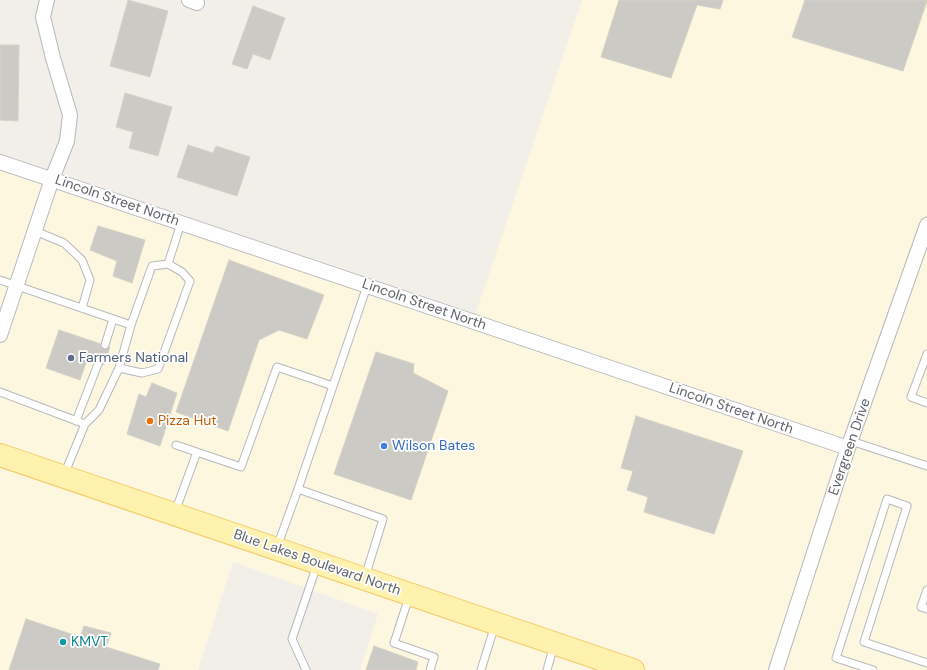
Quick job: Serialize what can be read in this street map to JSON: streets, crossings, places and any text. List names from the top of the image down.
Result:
{
  "streets": {
    "main road": ["Blue Lakes Boulevard North"],
    "street": ["Lincoln Street North", "Evergreen Drive"]
  },
  "crossings": [
    ["Lincoln Street North", "Evergreen Drive"]
  ],
  "places": [
    "Farmers National",
    "Pizza Hut",
    "Wilson Bates",
    "KMVT"
  ]
}
